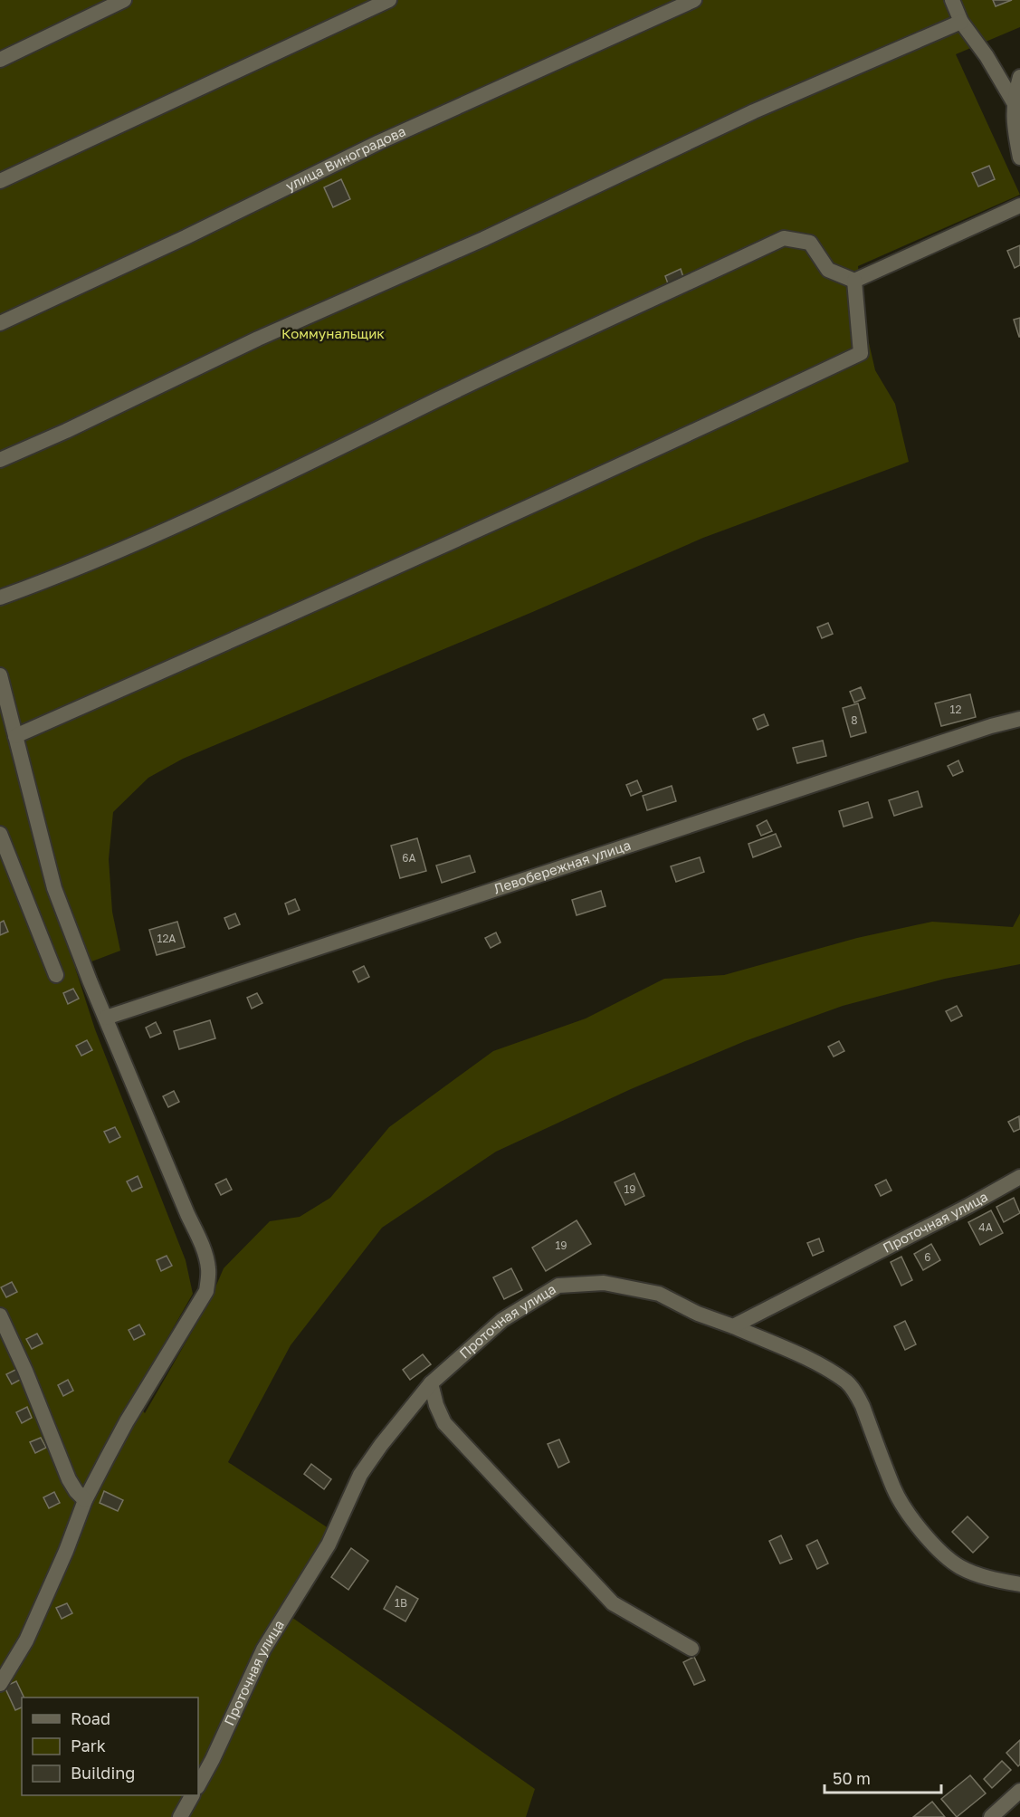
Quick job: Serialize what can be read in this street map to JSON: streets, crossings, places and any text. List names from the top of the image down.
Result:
{
  "streets": {
    "street": ["улица Виноградова", "Левобережная улица", "Проточная улица"]
  },
  "parks": ["Коммунальщик"],
  "house_numbers": [
    "12",
    "8",
    "6А",
    "12А",
    "19",
    "4А",
    "19",
    "6",
    "1В"
  ],
  "legend": ["Road", "Park", "Building"],
  "scale_bar": "50 m"
}
